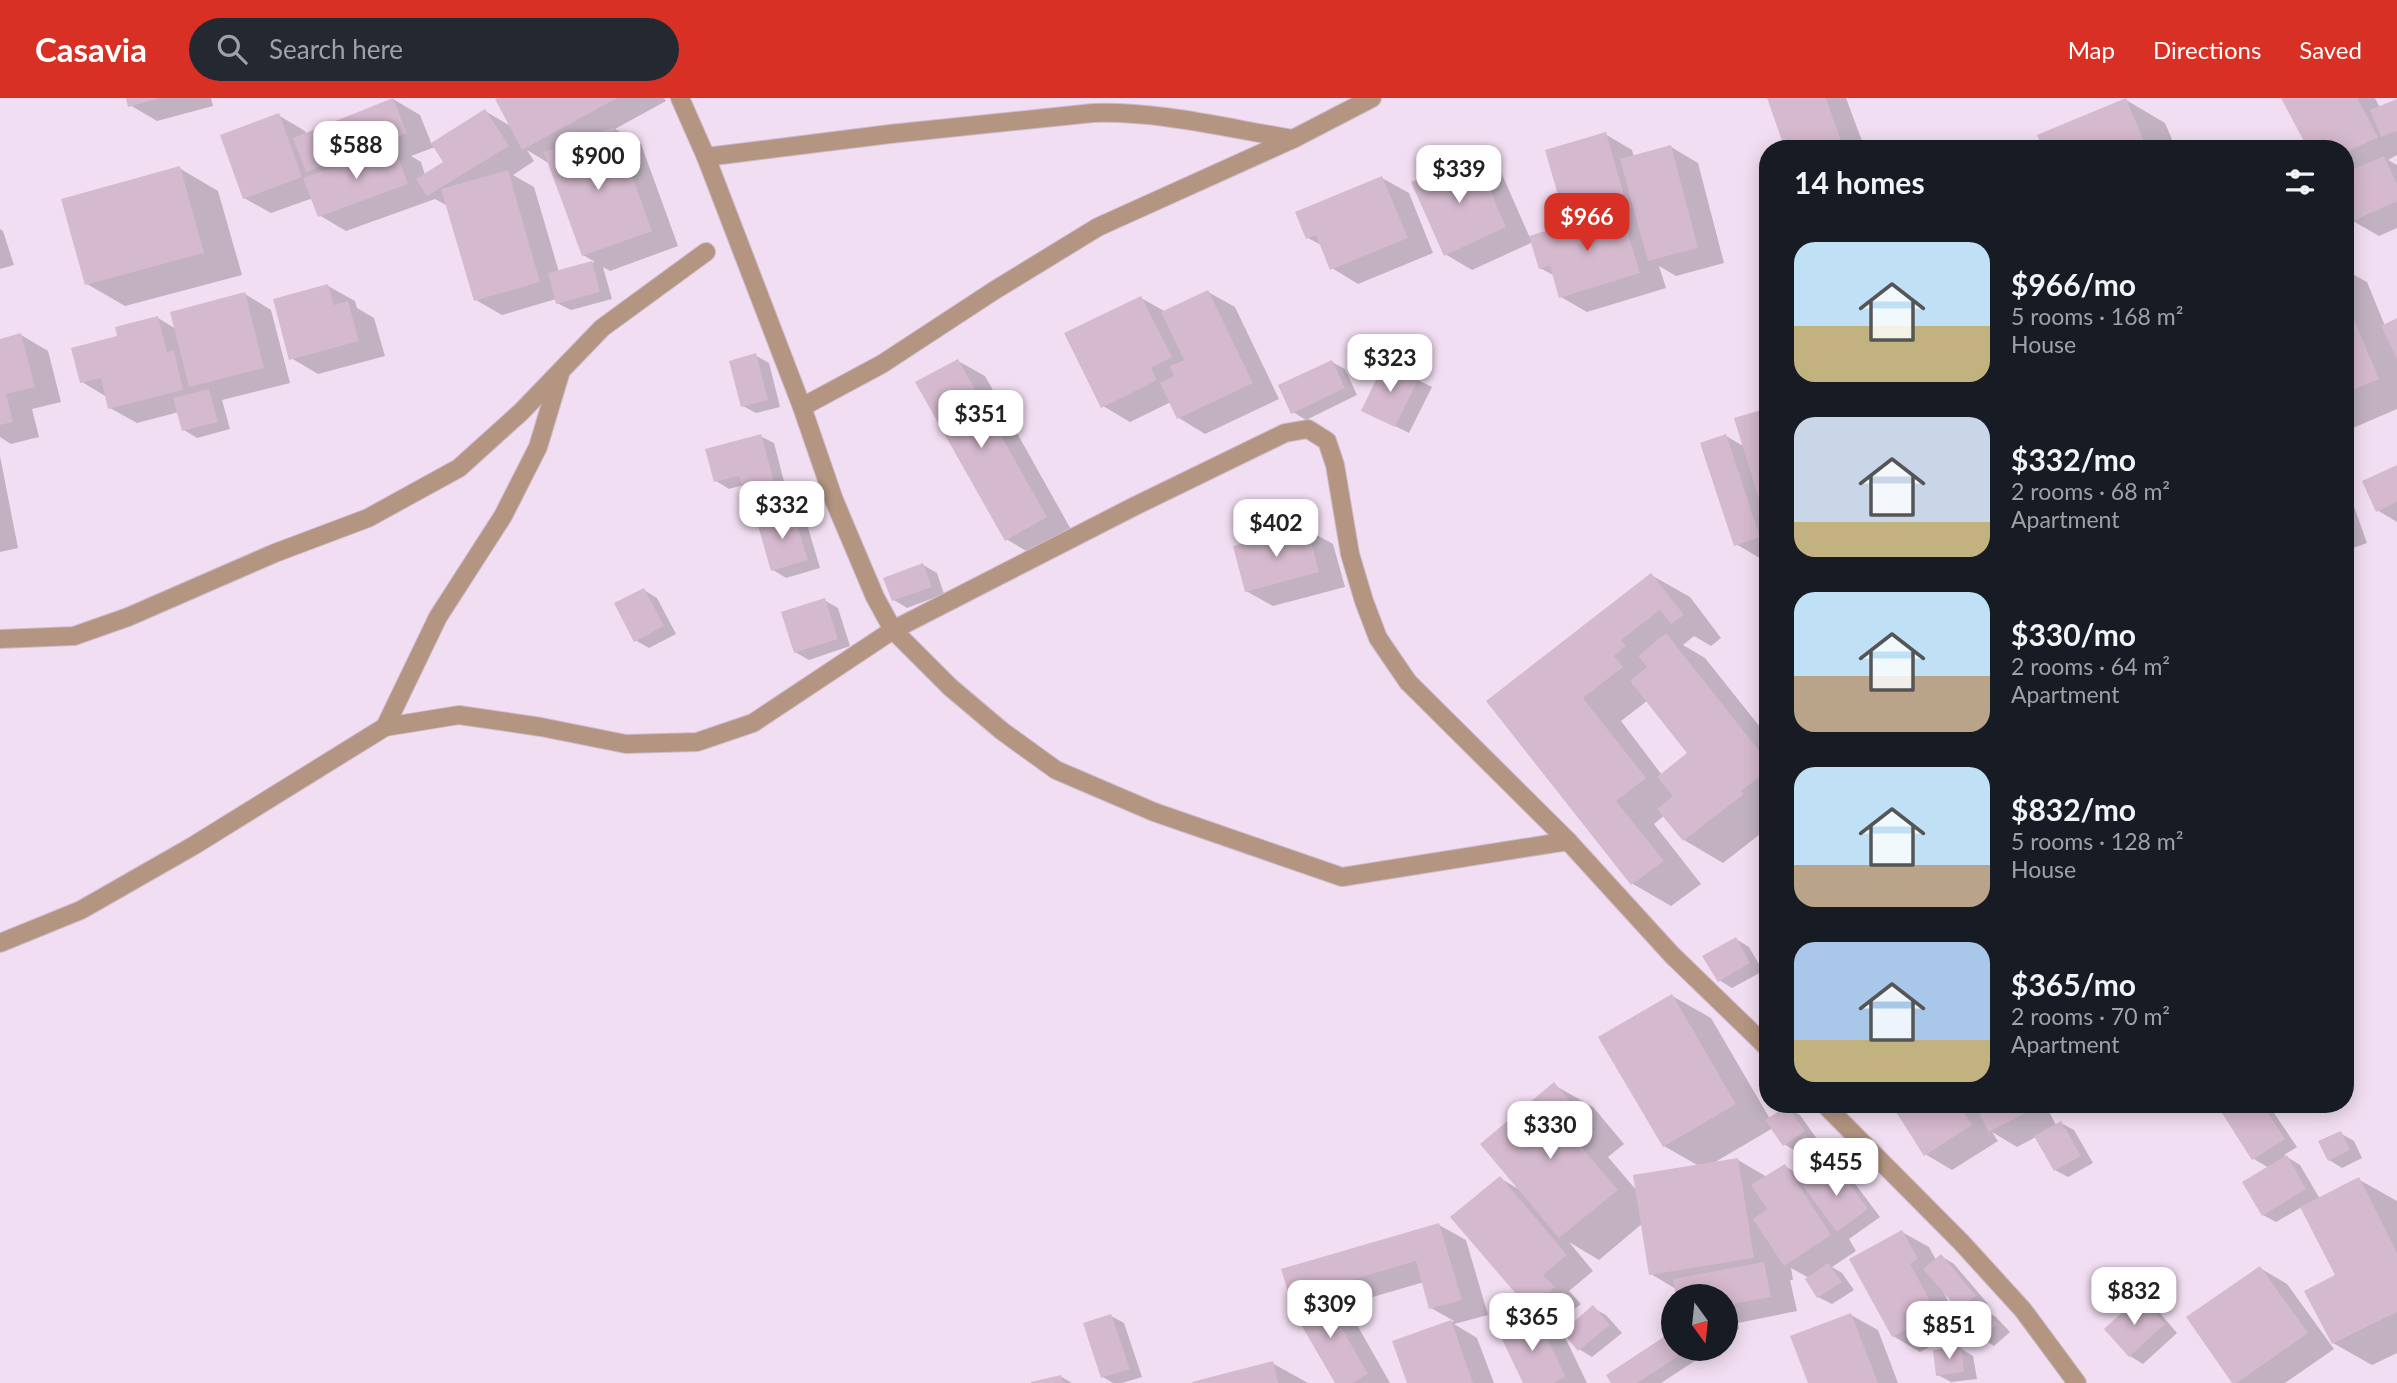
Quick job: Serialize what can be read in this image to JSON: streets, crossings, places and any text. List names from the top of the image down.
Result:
{
  "north": "bottom",
  "page": {
    "header": "Casavia",
    "search": "Search here",
    "nav": ["Map", "Directions", "Saved"],
    "price": [
      "$588",
      "$900",
      "$339",
      "$966",
      "$323",
      "$351",
      "$332",
      "$402",
      "$330",
      "$455",
      "$832",
      "$309",
      "$365",
      "$851"
    ],
    "heading": "14 homes",
    "list": [
      {
        "name": "$966/mo",
        "note": "5 rooms · 168 m² · House"
      },
      {
        "name": "$332/mo",
        "note": "2 rooms · 68 m² · Apartment"
      },
      {
        "name": "$330/mo",
        "note": "2 rooms · 64 m² · Apartment"
      },
      {
        "name": "$832/mo",
        "note": "5 rooms · 128 m² · House"
      },
      {
        "name": "$365/mo",
        "note": "2 rooms · 70 m² · Apartment"
      }
    ]
  }
}
